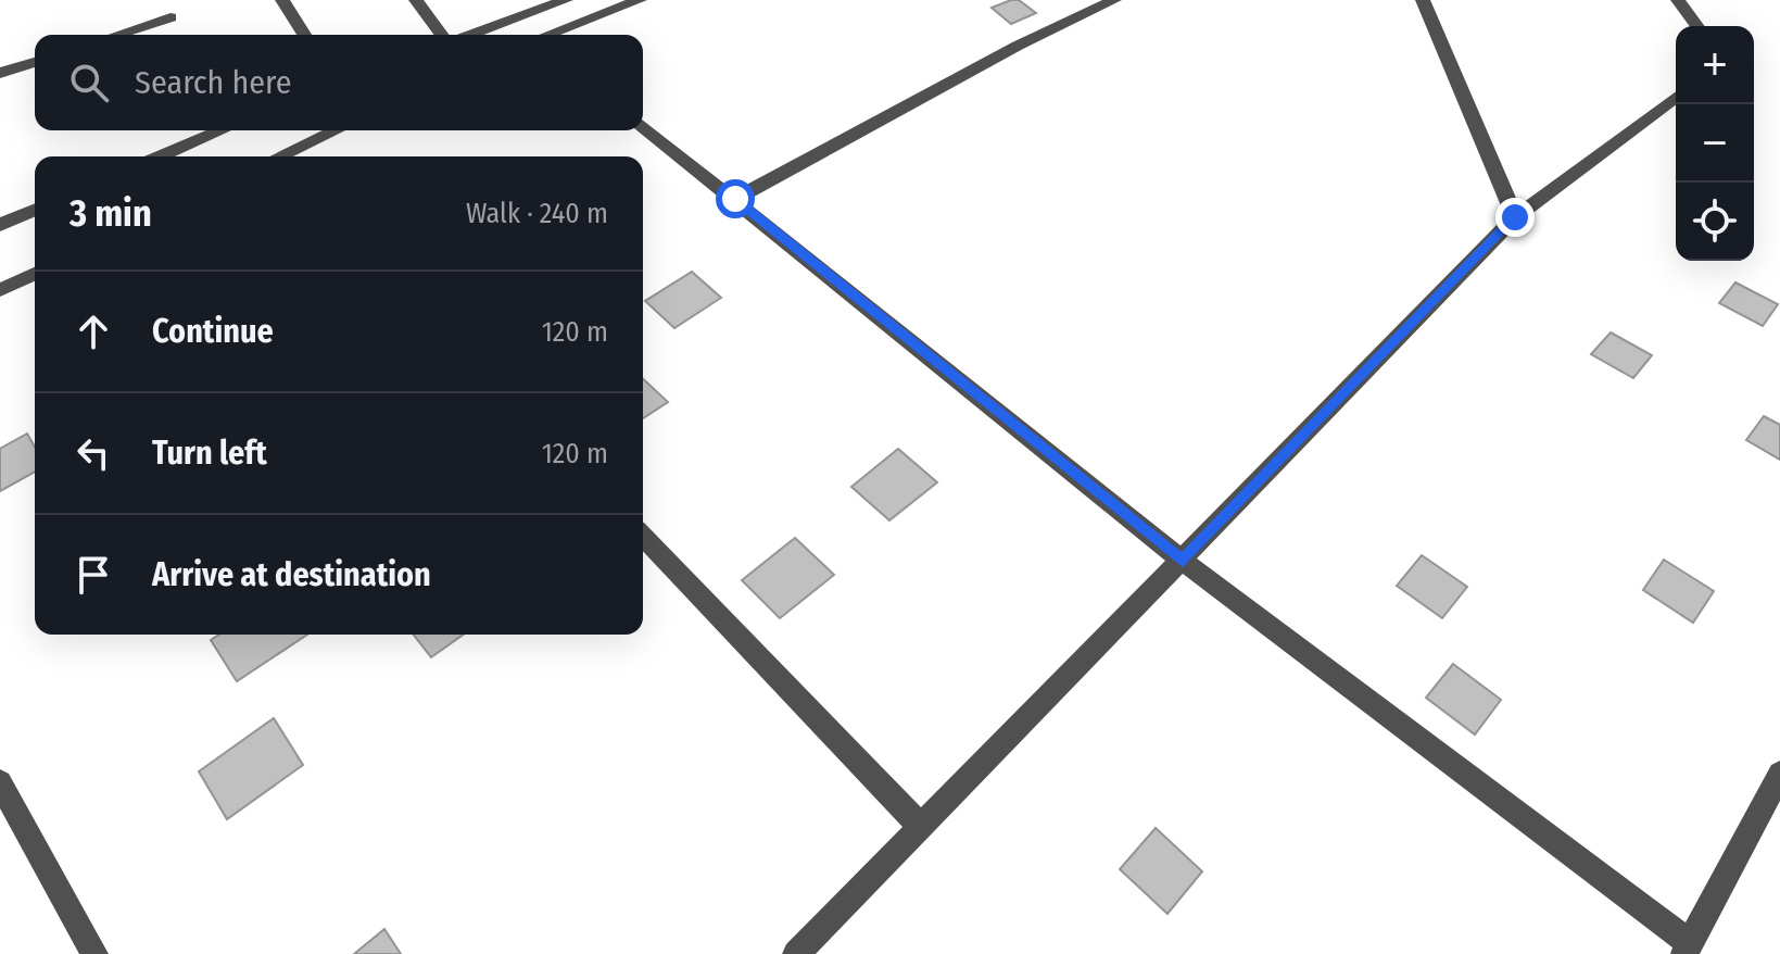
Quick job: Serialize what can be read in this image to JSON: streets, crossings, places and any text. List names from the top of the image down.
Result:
{
  "page": {
    "map_buttons": ["+", "−"],
    "search": "Search here",
    "heading": ["3 min", "Walk · 240 m"],
    "list": [
      ["Continue", "120 m"],
      ["Turn left", "120 m"],
      "Arrive at destination"
    ]
  }
}
